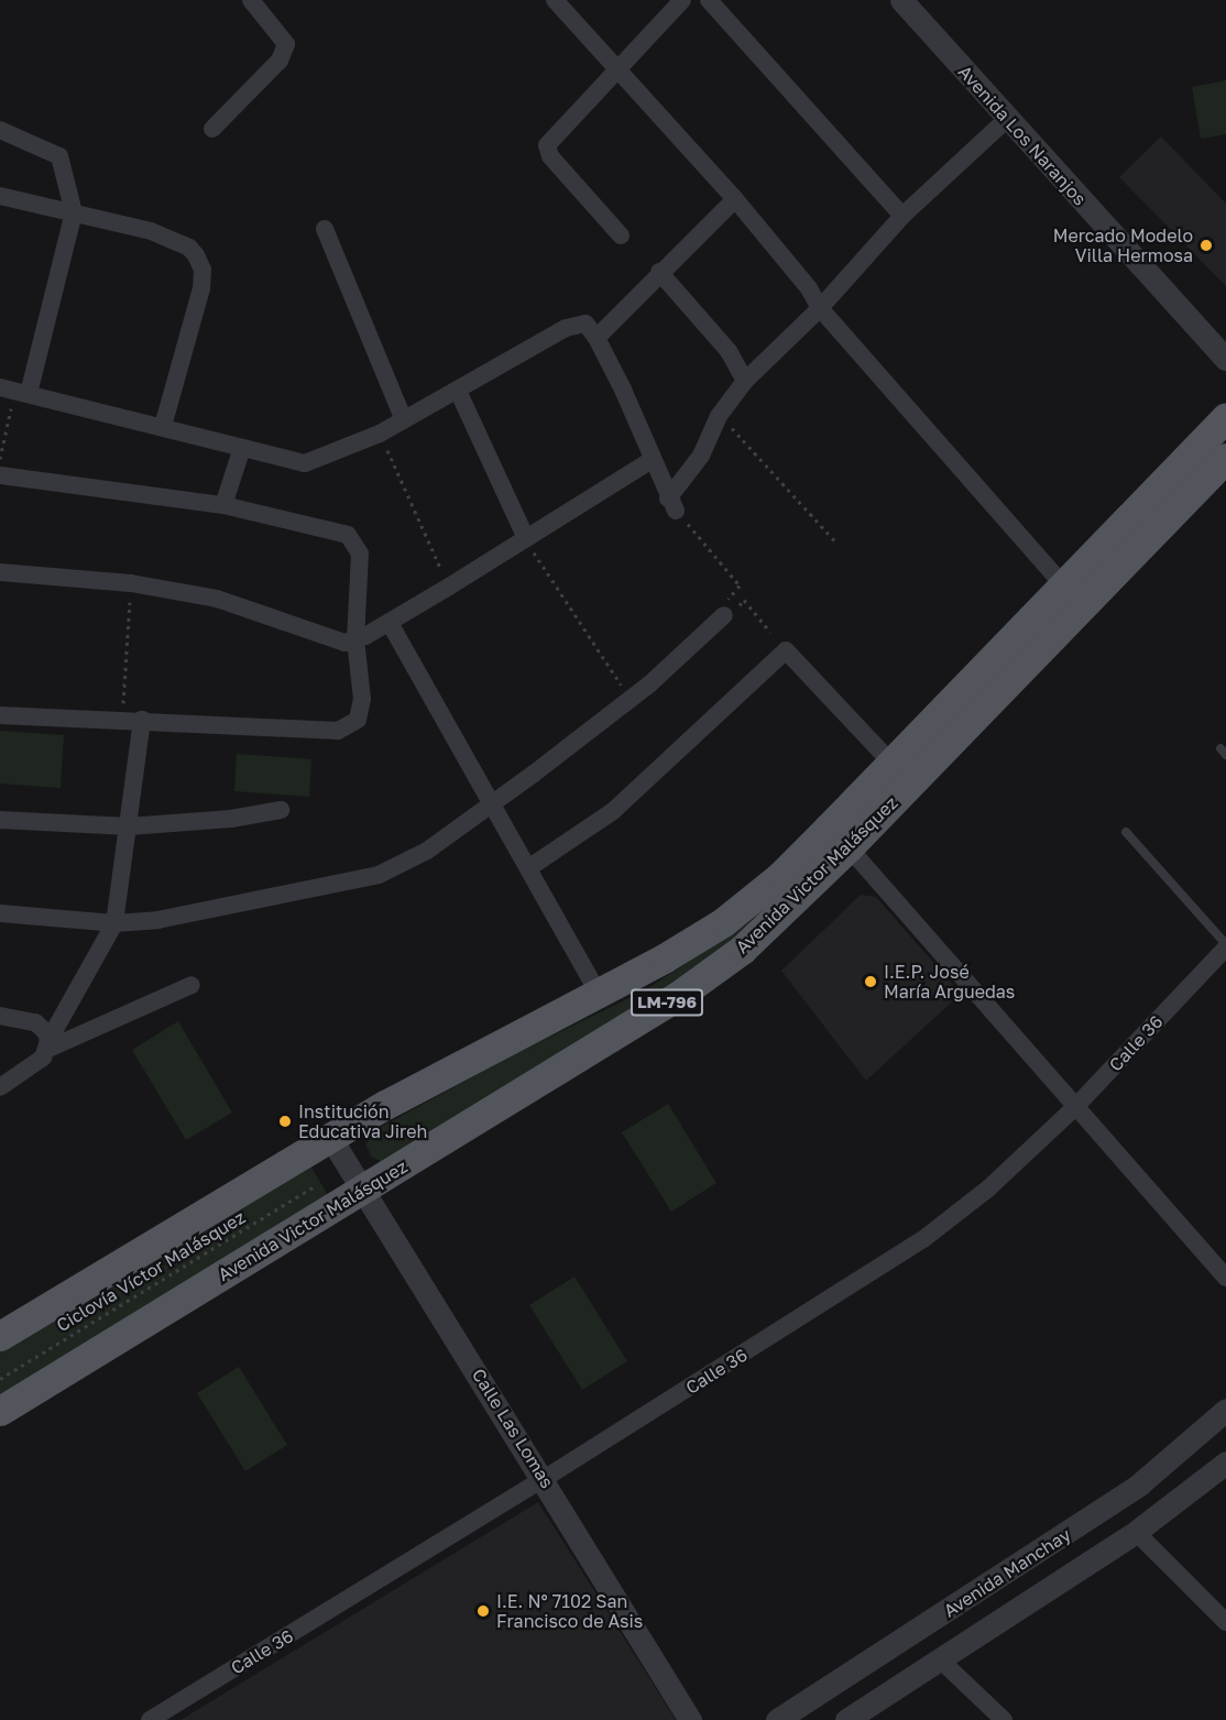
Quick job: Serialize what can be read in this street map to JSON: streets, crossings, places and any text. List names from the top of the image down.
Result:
{
  "streets": {
    "main road": ["Avenida Victor Malásquez", "LM-796"],
    "street": [
      "Avenida Los Naranjos",
      "Calle 36",
      "Calle Las Lomas",
      "Avenida Manchay"
    ],
    "path": ["Ciclovía Víctor Malásquez"]
  },
  "crossings": [
    ["Avenida Victor Malásquez", "Calle Las Lomas"],
    ["Calle 36", "Calle Las Lomas"]
  ],
  "places": [
    "Mercado Modelo Villa Hermosa",
    "I.E.P. José María Arguedas",
    "Institución Educativa Jireh",
    "I.E. N° 7102 San Francisco de Asis"
  ]
}
